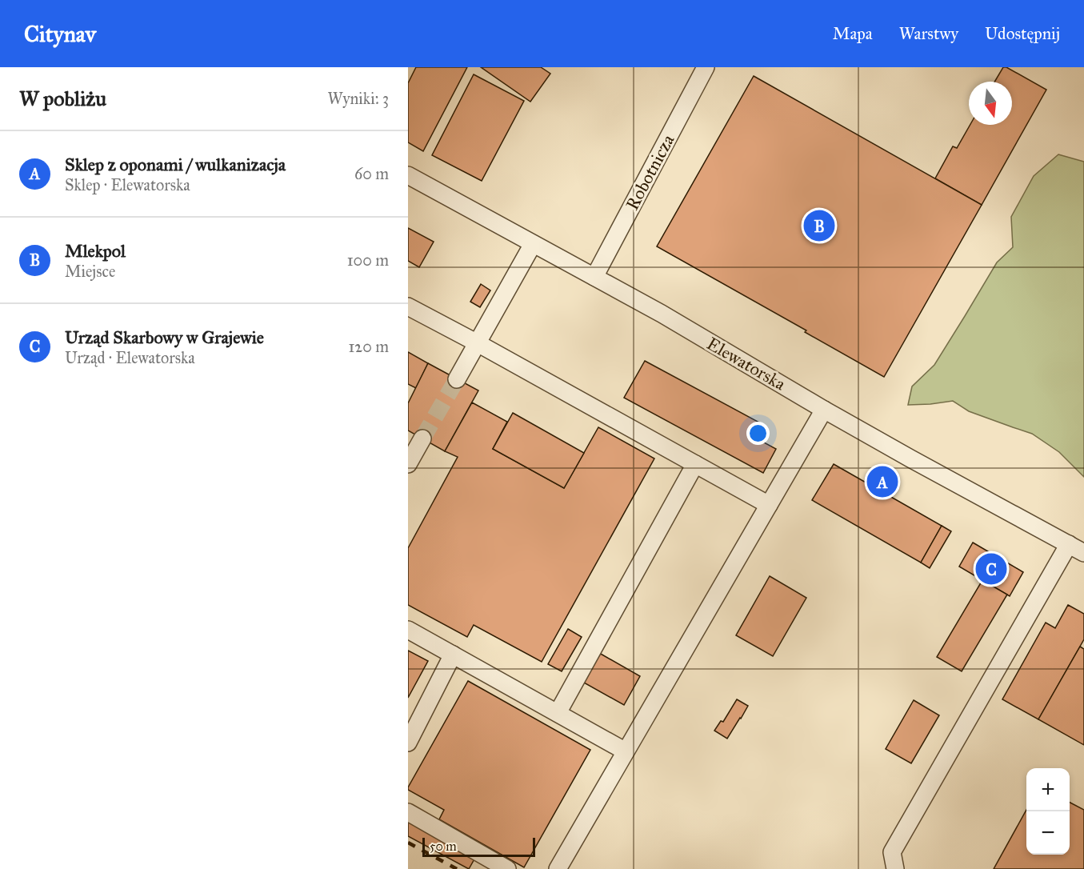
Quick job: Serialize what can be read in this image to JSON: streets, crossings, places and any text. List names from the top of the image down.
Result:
{
  "streets": {
    "street": ["Robotnicza", "Elewatorska"]
  },
  "crossings": [
    ["Robotnicza", "Elewatorska"]
  ],
  "scale_bar": "50 m",
  "north": "bottom",
  "page": {
    "header": "Citynav",
    "nav": ["Mapa", "Warstwy", "Udostępnij"],
    "heading": ["W pobliżu", "Wyniki: 3"],
    "list": [
      {
        "mark": "A",
        "name": "Sklep z oponami / wulkanizacja",
        "note": "Sklep · Elewatorska",
        "value": "60 m"
      },
      {
        "mark": "B",
        "name": "Mlekpol",
        "note": "Miejsce",
        "value": "100 m"
      },
      {
        "mark": "C",
        "name": "Urząd Skarbowy w Grajewie",
        "note": "Urząd · Elewatorska",
        "value": "120 m"
      }
    ],
    "pins": ["B", "A", "C"],
    "map_buttons": ["+", "−"],
    "scale": "50 m"
  }
}
